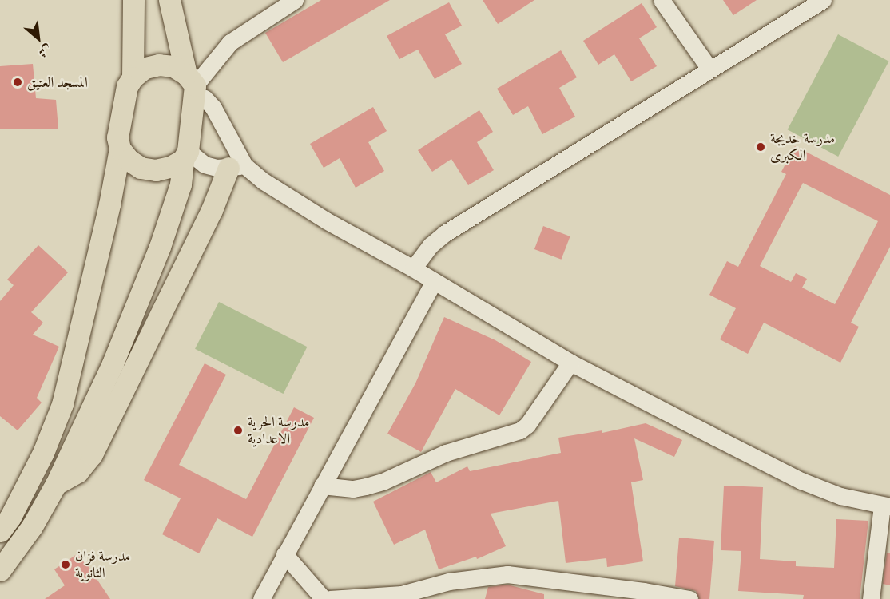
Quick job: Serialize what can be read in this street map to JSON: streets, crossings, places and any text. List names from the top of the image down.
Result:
{
  "places": [
    "المسجد العتيق",
    "مدرسة خديجة الكبرى",
    "مدرسة الحرية الاعدادية",
    "مدرسة فزان الثانوية"
  ],
  "north": "bottom right"
}
